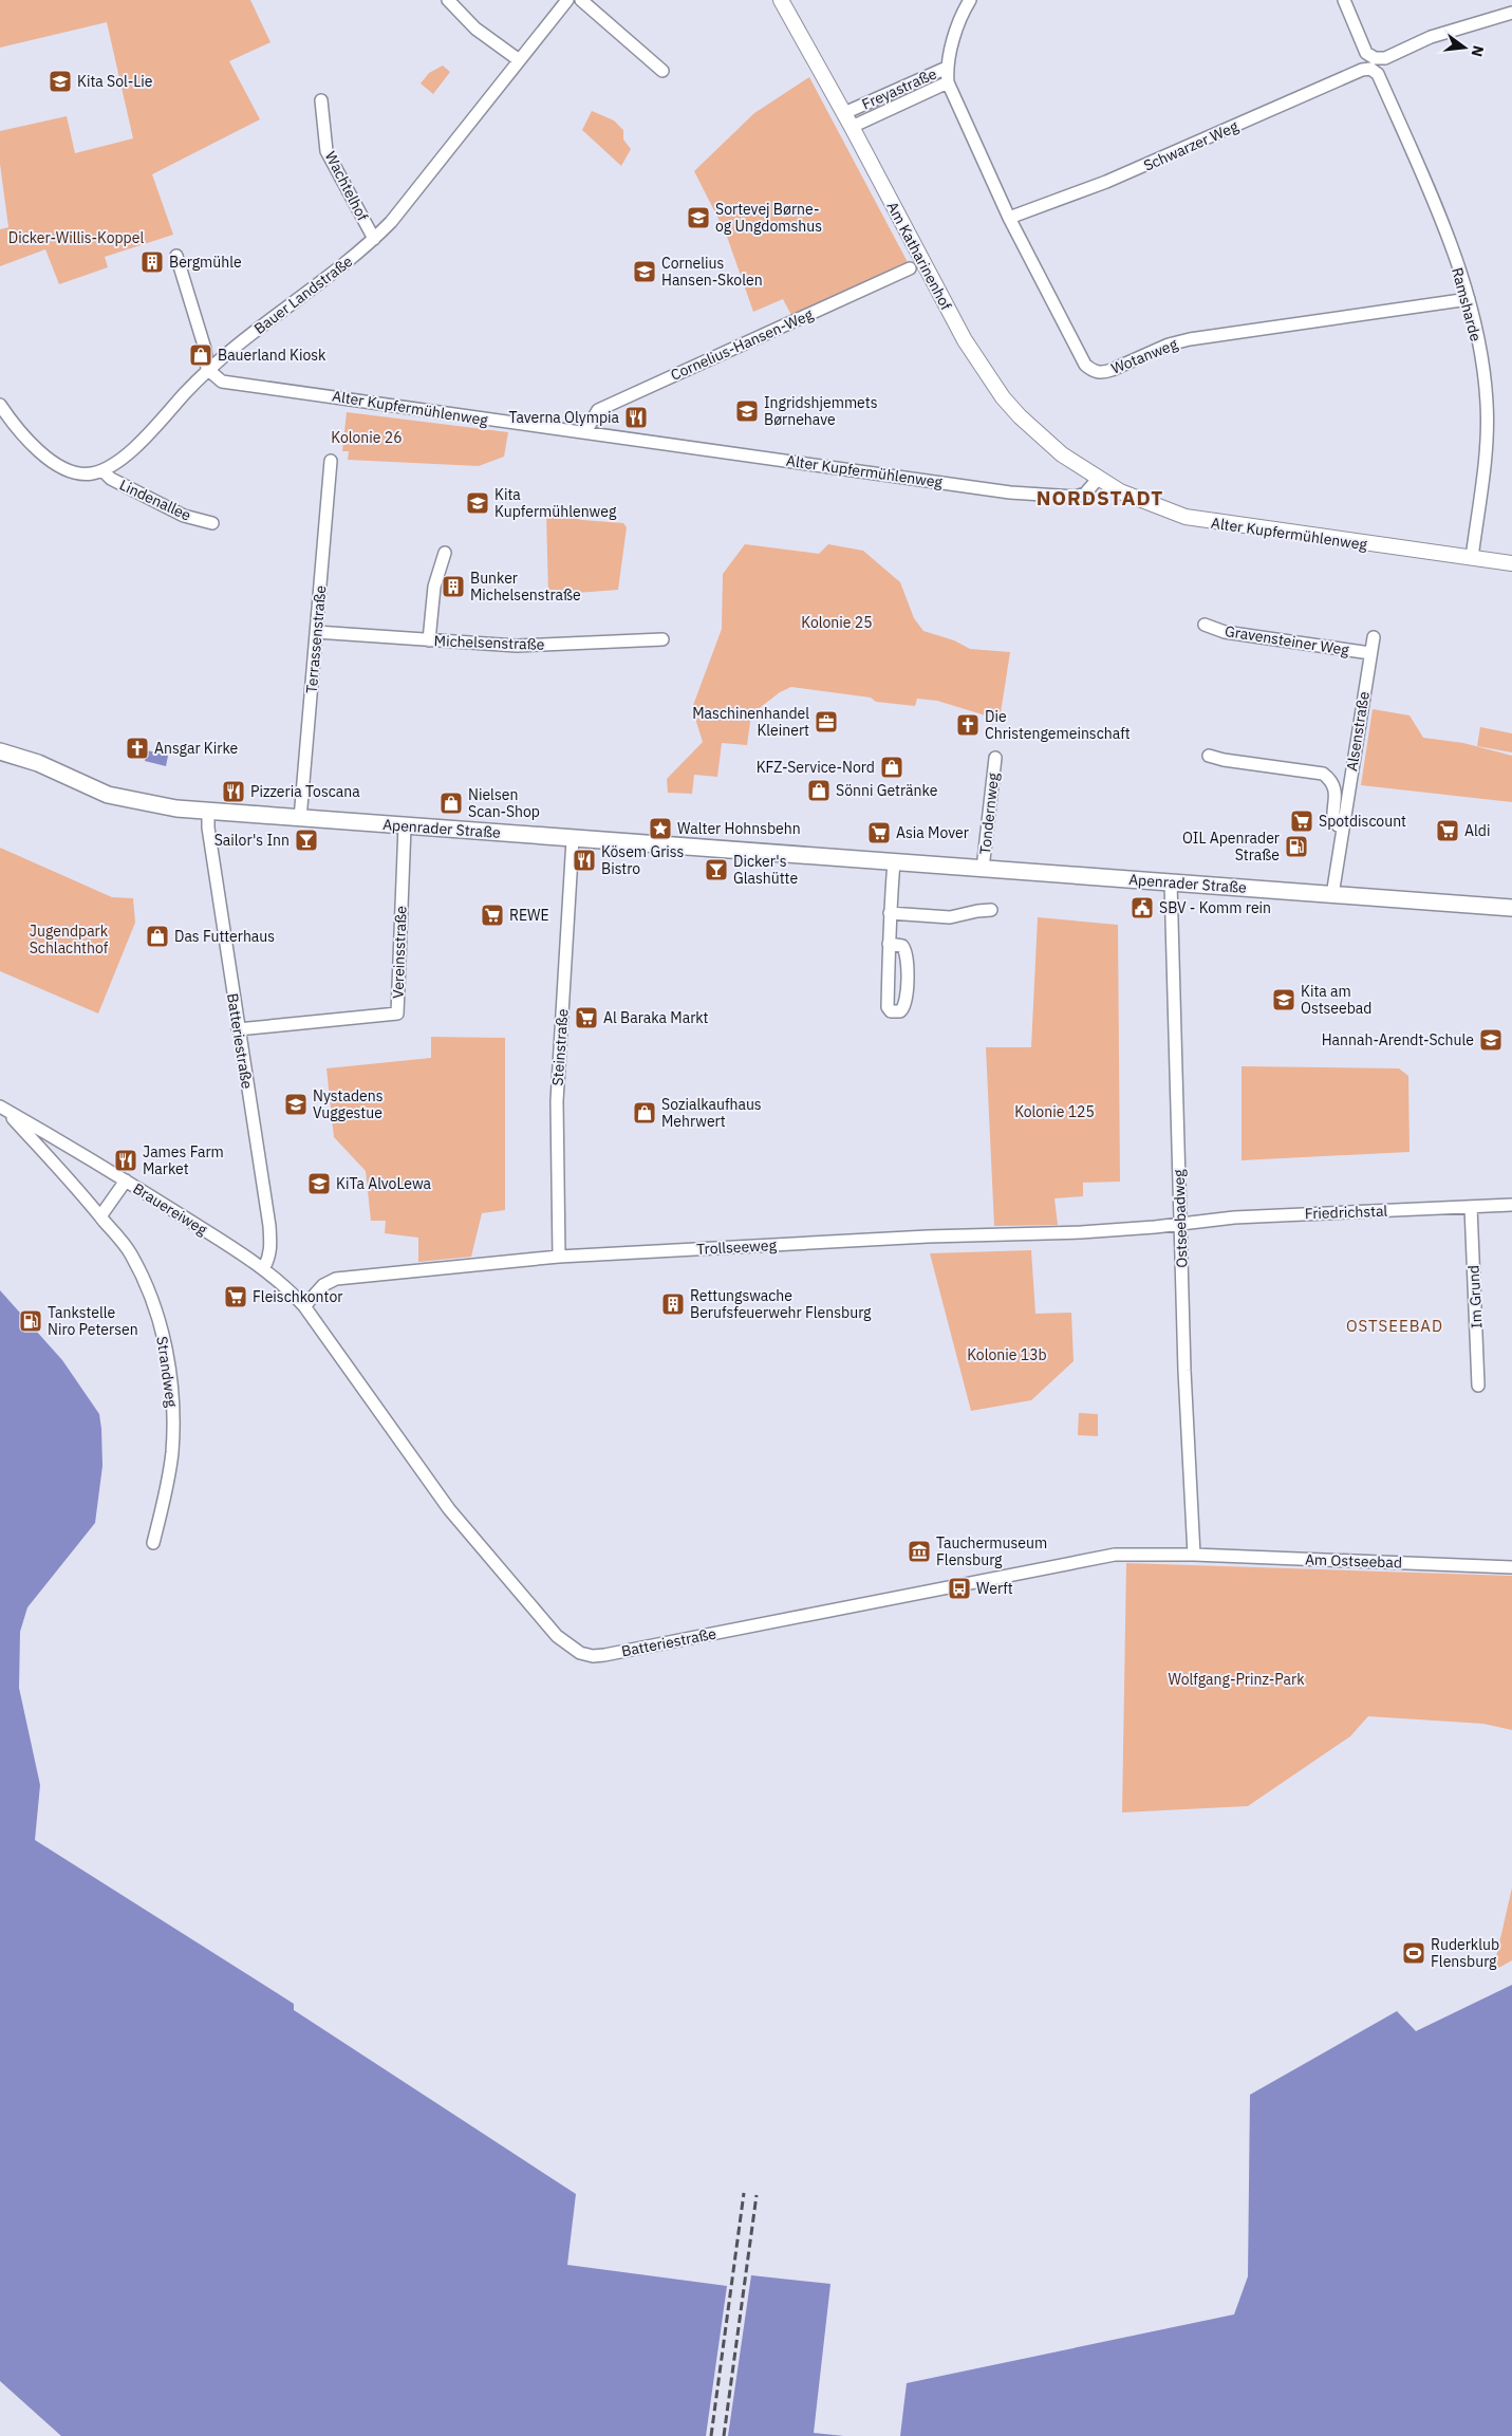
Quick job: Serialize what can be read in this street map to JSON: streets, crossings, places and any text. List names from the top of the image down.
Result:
{
  "streets": {
    "main road": ["Apenrader Straße"],
    "street": [
      "Freyastraße",
      "Schwarzer Weg",
      "Wachtelhof",
      "Am Katharinenhof",
      "Bauer Landstraße",
      "Ramsharde",
      "Cornelius-Hansen-Weg",
      "Wotanweg",
      "Alter Kupfermühlenweg",
      "Lindenallee",
      "Terrassenstraße",
      "Gravensteiner Weg",
      "Michelsenstraße",
      "Alsenstraße",
      "Tondernweg",
      "Vereinsstraße",
      "Batteriestraße",
      "Steinstraße",
      "Brauereiweg",
      "Friedrichstal",
      "Ostseebadweg",
      "Trollseeweg",
      "Im Grund",
      "Strandweg",
      "Am Ostseebad"
    ]
  },
  "crossings": [
    ["Freyastraße", "Am Katharinenhof"],
    ["Freyastraße", "Wotanweg"],
    ["Schwarzer Weg", "Ramsharde"],
    ["Schwarzer Weg", "Wotanweg"],
    ["Wachtelhof", "Bauer Landstraße"],
    ["Am Katharinenhof", "Alter Kupfermühlenweg"],
    ["Bauer Landstraße", "Alter Kupfermühlenweg"],
    ["Bauer Landstraße", "Lindenallee"],
    ["Ramsharde", "Wotanweg"],
    ["Ramsharde", "Alter Kupfermühlenweg"],
    ["Cornelius-Hansen-Weg", "Alter Kupfermühlenweg"],
    ["Terrassenstraße", "Michelsenstraße"],
    ["Terrassenstraße", "Apenrader Straße"],
    ["Gravensteiner Weg", "Alsenstraße"],
    ["Alsenstraße", "Apenrader Straße"],
    ["Tondernweg", "Apenrader Straße"],
    ["Apenrader Straße", "Vereinsstraße"],
    ["Apenrader Straße", "Batteriestraße"],
    ["Apenrader Straße", "Steinstraße"],
    ["Apenrader Straße", "Ostseebadweg"],
    ["Vereinsstraße", "Batteriestraße"],
    ["Batteriestraße", "Brauereiweg"],
    ["Batteriestraße", "Ostseebadweg"],
    ["Batteriestraße", "Trollseeweg"],
    ["Batteriestraße", "Am Ostseebad"],
    ["Steinstraße", "Trollseeweg"],
    ["Brauereiweg", "Trollseeweg"],
    ["Brauereiweg", "Strandweg"],
    ["Friedrichstal", "Ostseebadweg"],
    ["Friedrichstal", "Trollseeweg"],
    ["Friedrichstal", "Im Grund"],
    ["Ostseebadweg", "Trollseeweg"],
    ["Ostseebadweg", "Am Ostseebad"]
  ],
  "districts": ["NORDSTADT", "OSTSEEBAD"],
  "parks": [
    "Dicker-Willis-Koppel",
    "Kolonie 26",
    "Kolonie 25",
    "Jugendpark Schlachthof",
    "Kolonie 125",
    "Kolonie 13b",
    "Wolfgang-Prinz-Park"
  ],
  "places": {
    "school or university": [
      "Kita Sol-Lie",
      "Sortevej Børne- og Ungdomshus",
      "Cornelius Hansen-Skolen",
      "Ingridshjemmets Børnehave",
      "Kita Kupfermühlenweg",
      "Kita am Ostseebad",
      "Hannah-Arendt-Schule",
      "Nystadens Vuggestue",
      "KiTa AlvoLewa"
    ],
    "building": ["Bergmühle", "Bunker Michelsenstraße", "Rettungswache Berufsfeuerwehr Flensburg"],
    "shop": [
      "Bauerland Kiosk",
      "KFZ-Service-Nord",
      "Sönni Getränke",
      "Nielsen Scan-Shop",
      "Das Futterhaus",
      "Sozialkaufhaus Mehrwert"
    ],
    "restaurant": [
      "Taverna Olympia",
      "Pizzeria Toscana",
      "Kösem Griss Bistro",
      "James Farm Market"
    ],
    "office": ["Maschinenhandel Kleinert"],
    "church": ["Die Christengemeinschaft", "Ansgar Kirke"],
    "supermarket": [
      "Spotdiscount",
      "Aldi",
      "Asia Mover",
      "REWE",
      "Al Baraka Markt",
      "Fleischkontor"
    ],
    "place": ["Walter Hohnsbehn"],
    "bar": ["Sailor's Inn", "Dicker's Glashütte"],
    "fuel station": ["OIL Apenrader Straße", "Tankstelle Niro Petersen"],
    "public building": ["SBV - Komm rein"],
    "museum": ["Tauchermuseum Flensburg"],
    "bus stop": ["Werft"],
    "sports": ["Ruderklub Flensburg"]
  },
  "north": "right"
}
